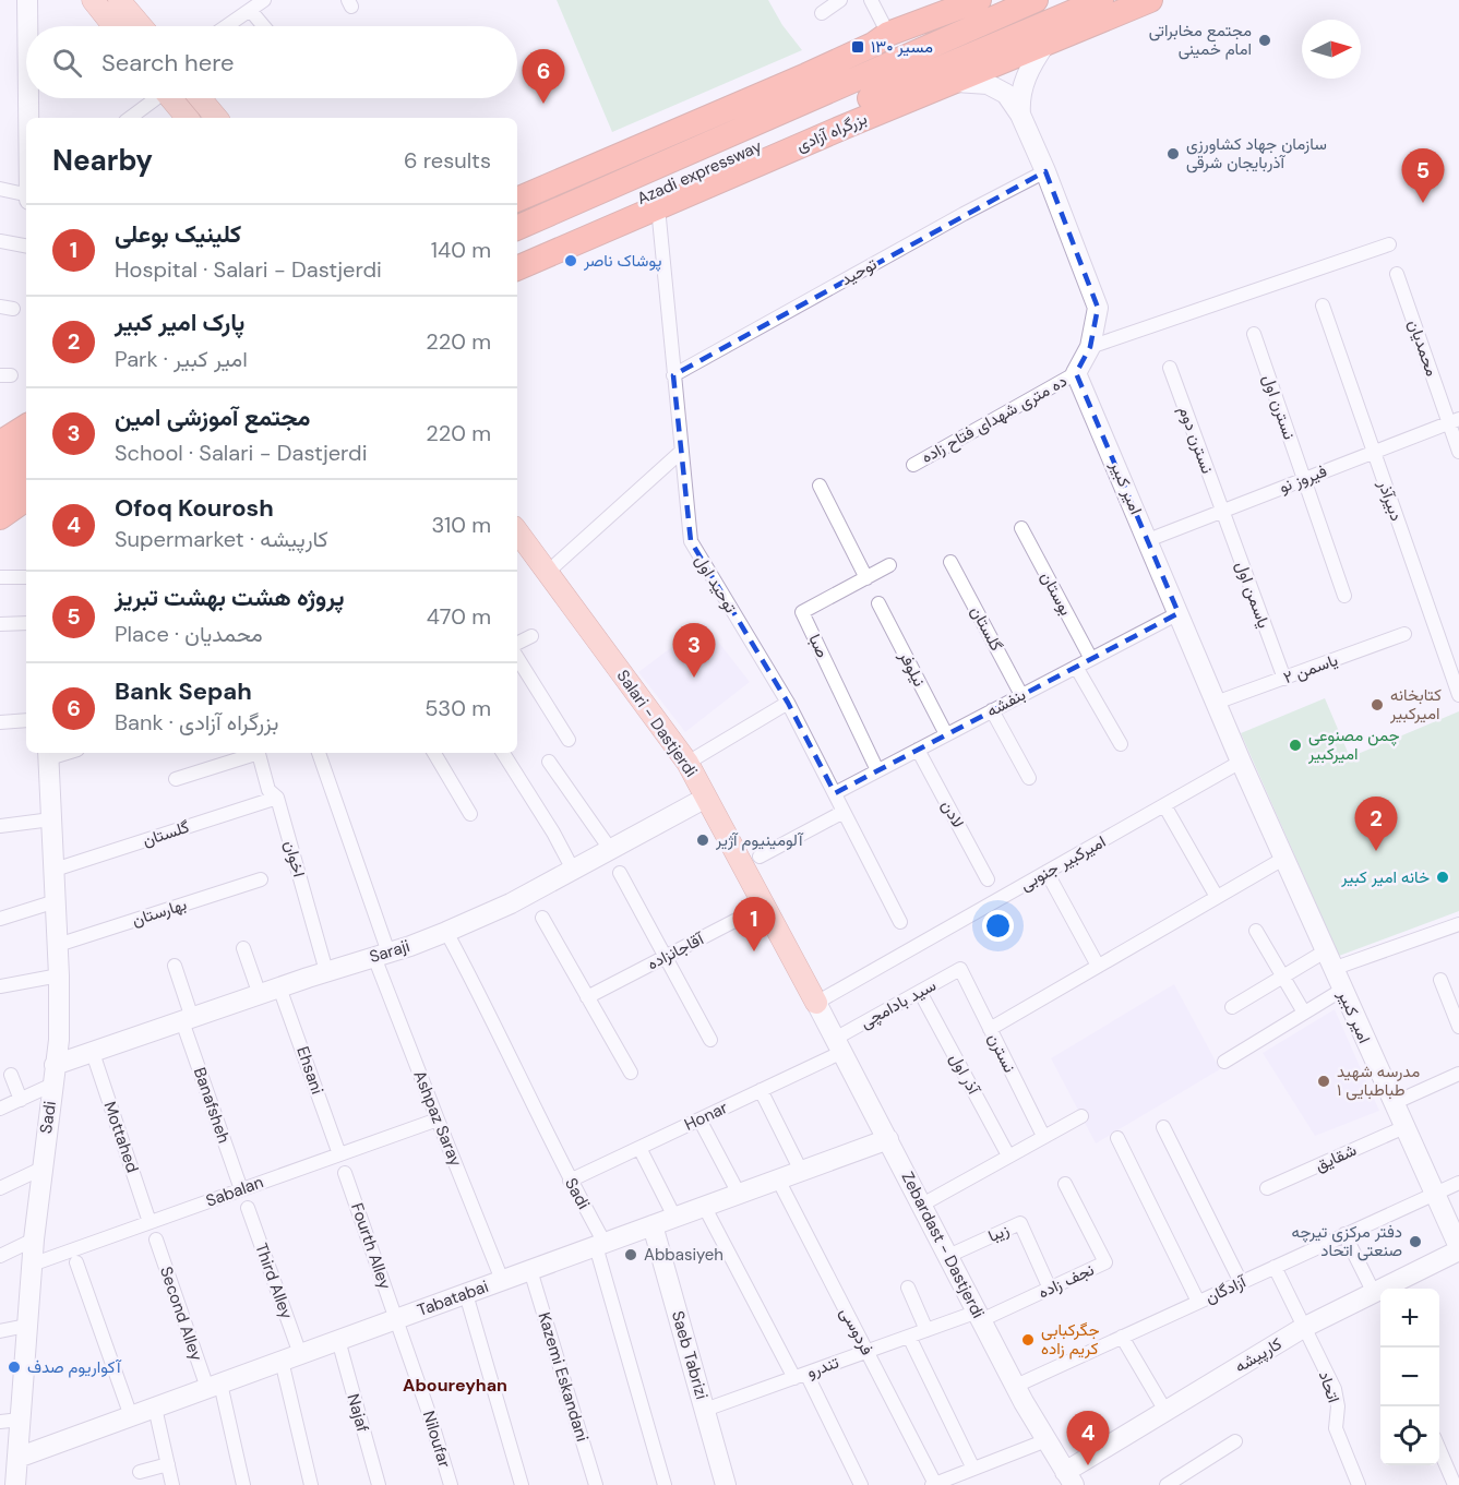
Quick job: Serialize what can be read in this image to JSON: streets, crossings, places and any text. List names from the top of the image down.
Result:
{
  "streets": {
    "highway": ["بزرگراه آزادی", "Azadi expressway"],
    "main road": [
      "امیر کبیر",
      "Salari - Dastjerdi",
      "Saraji",
      "Sadi",
      "Zebardast - Dastjerdi",
      "Tabatabai",
      "Saeb Tabrizi",
      "کارپیشه"
    ],
    "street": [
      "توحید",
      "محمدیان",
      "نسترن اول",
      "ده متری شهدای فتاح زاده",
      "نسترن دوم",
      "فیروز نو",
      "دبیرآذر",
      "توحید اول",
      "بوستان",
      "یاسمن اول",
      "گلستان",
      "صبا",
      "نیلوفر",
      "یاسمن ۲",
      "بنفشه",
      "لادن",
      "اخوان",
      "امیرکبیر جنوبی",
      "بهارستان",
      "آقاجانزاده",
      "سید بادامچی",
      "نسترن",
      "Ehsani",
      "آذر اول",
      "Banafsheh",
      "Honar",
      "Ashpaz Saray",
      "Mottahed",
      "شقایق",
      "Sabalan",
      "زیبا",
      "Fourth Alley",
      "Third Alley",
      "نجف زاده",
      "آزادگان",
      "Second Alley",
      "فردوسی",
      "تندرو",
      "Kazemi Eskandani",
      "اتحاد",
      "Najaf",
      "Niloufar"
    ]
  },
  "crossings": [
    ["بزرگراه آزادی", "توحید اول"],
    ["توحید", "توحید اول"],
    ["محمدیان", "فیروز نو"],
    ["نسترن اول", "فیروز نو"],
    ["ده متری شهدای فتاح زاده", "امیر کبیر"],
    ["نسترن دوم", "فیروز نو"],
    ["نسترن دوم", "یاسمن اول"],
    ["فیروز نو", "امیر کبیر"],
    ["فیروز نو", "دبیرآذر"],
    ["فیروز نو", "یاسمن اول"],
    ["امیر کبیر", "یاسمن ۲"],
    ["امیر کبیر", "بنفشه"],
    ["امیر کبیر", "امیرکبیر جنوبی"],
    ["امیر کبیر", "شقایق"],
    ["امیر کبیر", "آزادگان"],
    ["امیر کبیر", "کارپیشه"],
    ["توحید اول", "بنفشه"],
    ["بوستان", "بنفشه"],
    ["یاسمن اول", "یاسمن ۲"],
    ["گلستان", "بنفشه"],
    ["گلستان", "اخوان"],
    ["گلستان", "Sadi"],
    ["صبا", "بنفشه"],
    ["نیلوفر", "بنفشه"],
    ["بنفشه", "لادن"],
    ["Salari - Dastjerdi", "امیرکبیر جنوبی"],
    ["Salari - Dastjerdi", "Saraji"],
    ["Salari - Dastjerdi", "آقاجانزاده"],
    ["Salari - Dastjerdi", "Zebardast - Dastjerdi"],
    ["اخوان", "Saraji"],
    ["امیرکبیر جنوبی", "Zebardast - Dastjerdi"],
    ["بهارستان", "Sadi"],
    ["Saraji", "Ehsani"],
    ["Saraji", "Banafsheh"],
    ["Saraji", "Sadi"],
    ["Saraji", "Ashpaz Saray"],
    ["Saraji", "Mottahed"],
    ["سید بادامچی", "نسترن"],
    ["سید بادامچی", "آذر اول"],
    ["سید بادامچی", "Honar"],
    ["سید بادامچی", "Zebardast - Dastjerdi"],
    ["Ehsani", "Sabalan"],
    ["Banafsheh", "Sabalan"],
    ["Honar", "Sadi"],
    ["Honar", "Zebardast - Dastjerdi"],
    ["Sadi", "Sabalan"],
    ["Sadi", "Tabatabai"],
    ["Ashpaz Saray", "Sabalan"],
    ["Ashpaz Saray", "Tabatabai"],
    ["Mottahed", "Sabalan"],
    ["زیبا", "Zebardast - Dastjerdi"],
    ["زیبا", "نجف زاده"],
    ["Zebardast - Dastjerdi", "نجف زاده"],
    ["Zebardast - Dastjerdi", "آزادگان"],
    ["Zebardast - Dastjerdi", "Tabatabai"],
    ["Zebardast - Dastjerdi", "کارپیشه"],
    ["Zebardast - Dastjerdi", "تندرو"],
    ["Fourth Alley", "Tabatabai"],
    ["Fourth Alley", "Niloufar"],
    ["Third Alley", "Tabatabai"],
    ["نجف زاده", "تندرو"],
    ["آزادگان", "اتحاد"],
    ["Tabatabai", "Second Alley"],
    ["Tabatabai", "فردوسی"],
    ["Tabatabai", "Saeb Tabrizi"],
    ["Tabatabai", "Kazemi Eskandani"],
    ["Tabatabai", "Najaf"],
    ["Tabatabai", "Niloufar"],
    ["فردوسی", "تندرو"],
    ["Saeb Tabrizi", "تندرو"],
    ["کارپیشه", "اتحاد"]
  ],
  "districts": ["Aboureyhan"],
  "places": {
    "other": [
      "مجتمع مخابراتی امام خمینی",
      "سازمان جهاد کشاورزی آذربایجان شرقی",
      "پوشاک ناصر",
      "کتابخانه امیرکبیر",
      "چمن مصنوعی امیرکبیر",
      "آلومینیوم آژیر",
      "خانه امیر کبیر",
      "مدرسه شهید طباطبایی ۱",
      "دفتر مرکزی تیرچه صنعتی اتحاد",
      "Abbasiyeh",
      "جگرکبابی کریم زاده",
      "آکواریوم صدف"
    ],
    "transit": ["مسیر ۱۳۰"]
  },
  "north": "right",
  "page": {
    "search": "Search here",
    "pins": [
      "6",
      "5",
      "3",
      "2",
      "1",
      "4"
    ],
    "heading": ["Nearby", "6 results"],
    "list": [
      {
        "mark": "1",
        "name": "کلینیک بوعلی",
        "note": "Hospital · Salari - Dastjerdi",
        "value": "140 m"
      },
      {
        "mark": "2",
        "name": "پارک امیر کبیر",
        "note": "Park · امیر کبیر",
        "value": "220 m"
      },
      {
        "mark": "3",
        "name": "مجتمع آموزشی امین",
        "note": "School · Salari - Dastjerdi",
        "value": "220 m"
      },
      {
        "mark": "4",
        "name": "Ofoq Kourosh",
        "note": "Supermarket · کارپیشه",
        "value": "310 m"
      },
      {
        "mark": "5",
        "name": "پروژه هشت بهشت تبریز",
        "note": "Place · محمدیان",
        "value": "470 m"
      },
      {
        "mark": "6",
        "name": "Bank Sepah",
        "note": "Bank · بزرگراه آزادی",
        "value": "530 m"
      }
    ],
    "map_buttons": ["+", "−"]
  }
}
